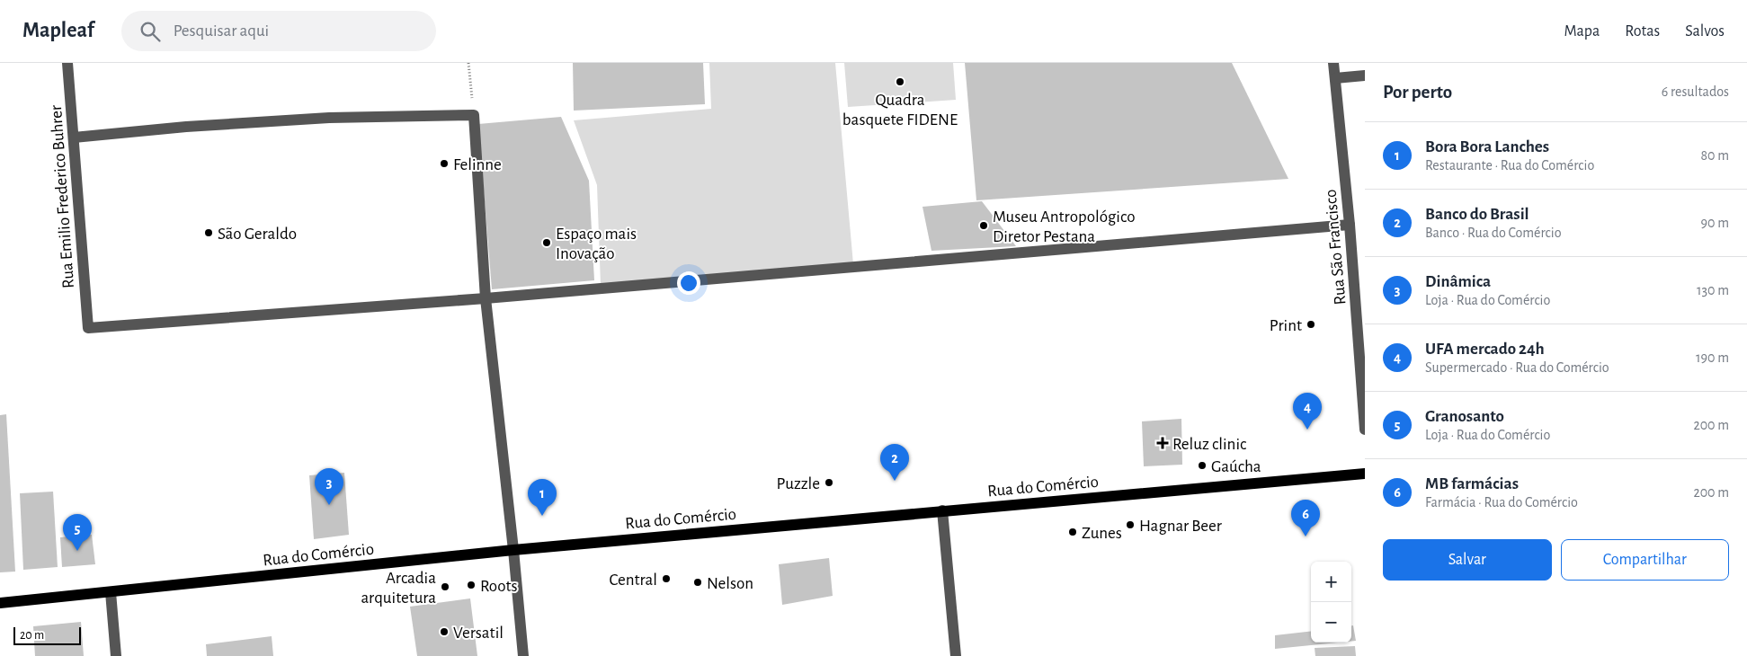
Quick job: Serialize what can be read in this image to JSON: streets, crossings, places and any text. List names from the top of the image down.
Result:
{
  "streets": {
    "main road": ["Rua do Comércio"],
    "street": ["Rua Emilio Frederico Buhrer", "Rua São Francisco"]
  },
  "places": {
    "other": [
      "Quadra basquete FIDENE",
      "Felinne",
      "Museu Antropológico Diretor Pestana",
      "São Geraldo",
      "Espaço mais Inovação",
      "Print",
      "Gaúcha",
      "Puzzle",
      "Hagnar Beer",
      "Zunes",
      "Central",
      "Nelson",
      "Roots",
      "Arcadia arquitetura",
      "Versatil"
    ],
    "health": ["Reluz clinic"]
  },
  "scale_bar": "20 m",
  "page": {
    "header": "Mapleaf",
    "search": "Pesquisar aqui",
    "nav": ["Mapa", "Rotas", "Salvos"],
    "heading": ["Por perto", "6 resultados"],
    "list": [
      {
        "mark": "1",
        "name": "Bora Bora Lanches",
        "note": "Restaurante · Rua do Comércio",
        "value": "80 m"
      },
      {
        "mark": "2",
        "name": "Banco do Brasil",
        "note": "Banco · Rua do Comércio",
        "value": "90 m"
      },
      {
        "mark": "3",
        "name": "Dinâmica",
        "note": "Loja · Rua do Comércio",
        "value": "130 m"
      },
      {
        "mark": "4",
        "name": "UFA mercado 24h",
        "note": "Supermercado · Rua do Comércio",
        "value": "190 m"
      },
      {
        "mark": "5",
        "name": "Granosanto",
        "note": "Loja · Rua do Comércio",
        "value": "200 m"
      },
      {
        "mark": "6",
        "name": "MB farmácias",
        "note": "Farmácia · Rua do Comércio",
        "value": "200 m"
      }
    ],
    "pins": [
      "4",
      "2",
      "3",
      "1",
      "6",
      "5"
    ],
    "buttons": ["Salvar", "Compartilhar"],
    "map_buttons": ["+", "−"],
    "scale": "20 m"
  }
}
